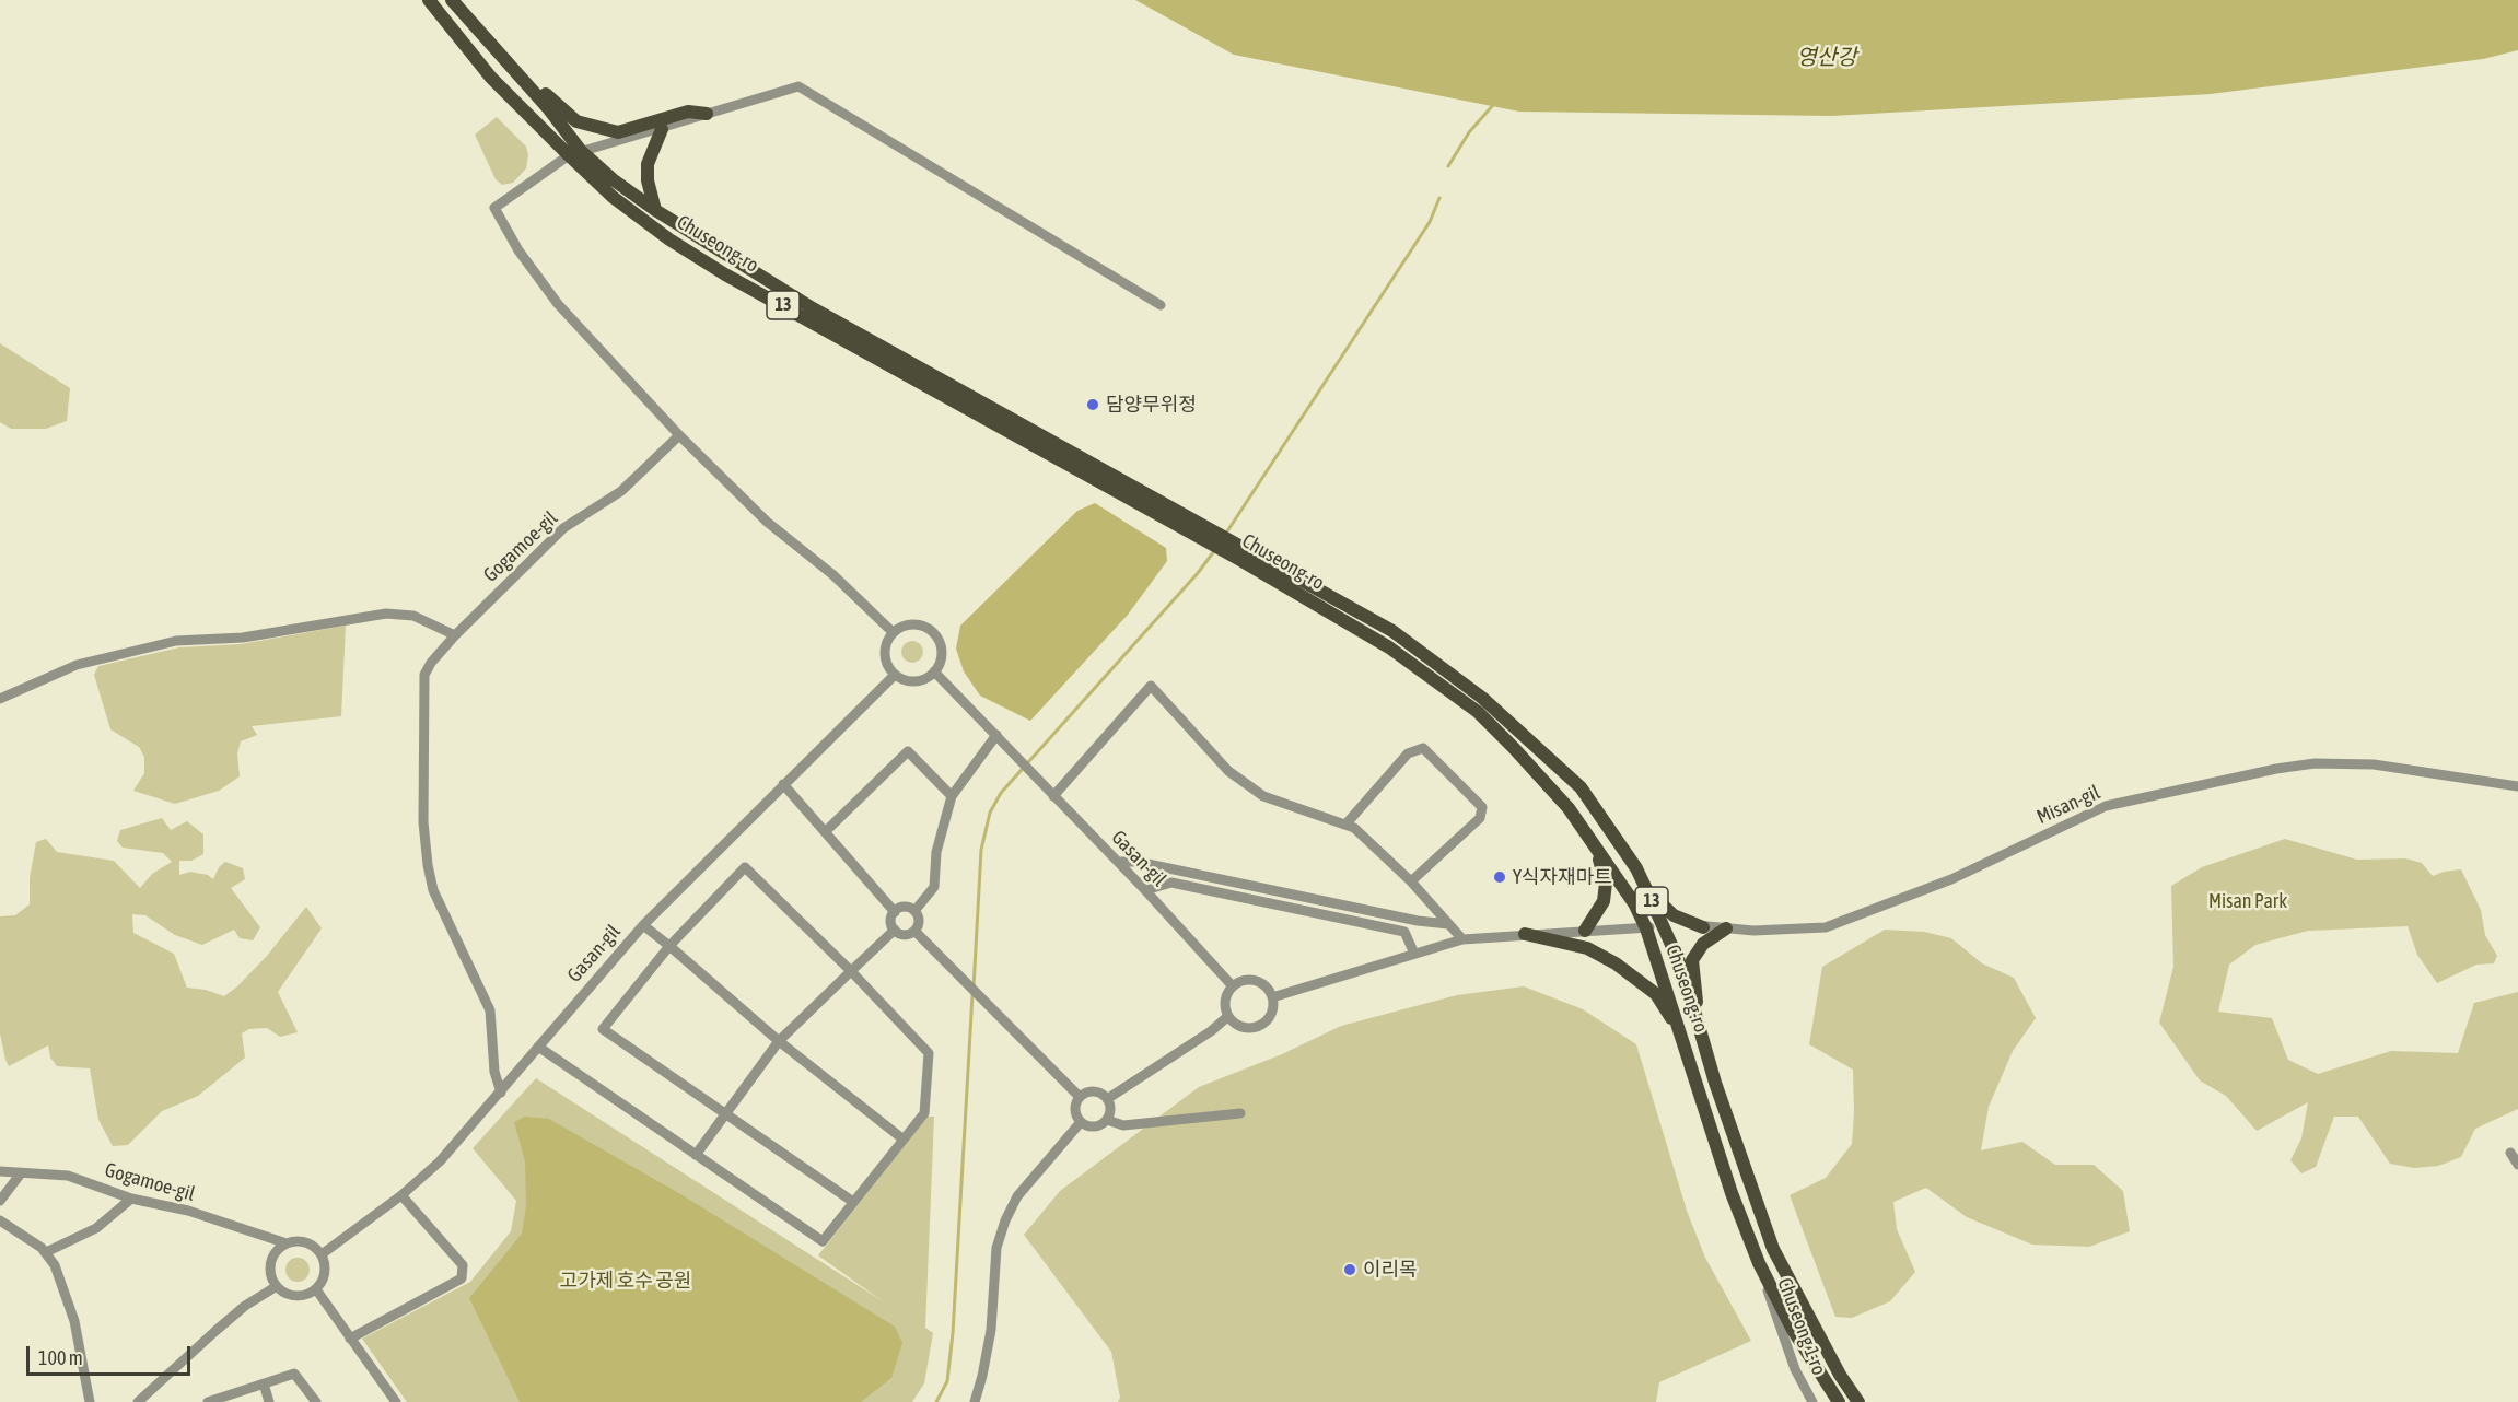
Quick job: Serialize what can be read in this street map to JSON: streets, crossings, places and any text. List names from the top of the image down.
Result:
{
  "streets": {
    "main road": ["Chuseong-ro", "13"],
    "street": [
      "Gogamoe-gil",
      "Misan-gil",
      "Gasan-gil",
      "Chuseong 1-ro"
    ]
  },
  "crossings": [
    ["Chuseong-ro", "Misan-gil"],
    ["Chuseong-ro", "Chuseong 1-ro"],
    ["Gogamoe-gil", "Gasan-gil"]
  ],
  "water": ["영산강"],
  "parks": ["Misan Park", "고가제 호수 공원"],
  "places": ["담양무위정", "Y식자재마트", "이리목"],
  "scale_bar": "100 m"
}
